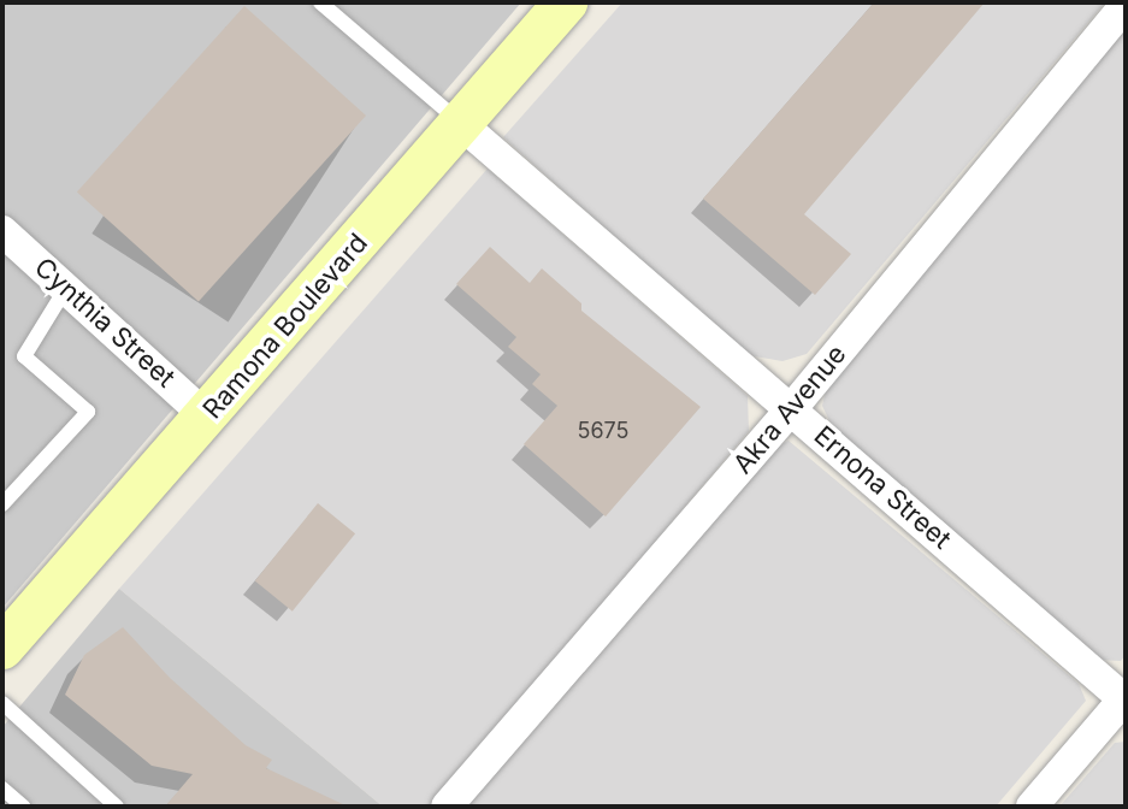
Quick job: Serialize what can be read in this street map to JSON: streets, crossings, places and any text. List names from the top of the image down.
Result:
{
  "streets": {
    "street": [
      "Cynthia Street",
      "Ramona Boulevard",
      "Akra Avenue",
      "Ernona Street"
    ]
  },
  "crossings": [
    ["Cynthia Street", "Ramona Boulevard"],
    ["Ramona Boulevard", "Ernona Street"],
    ["Akra Avenue", "Ernona Street"]
  ],
  "house_numbers": ["5675"]
}
